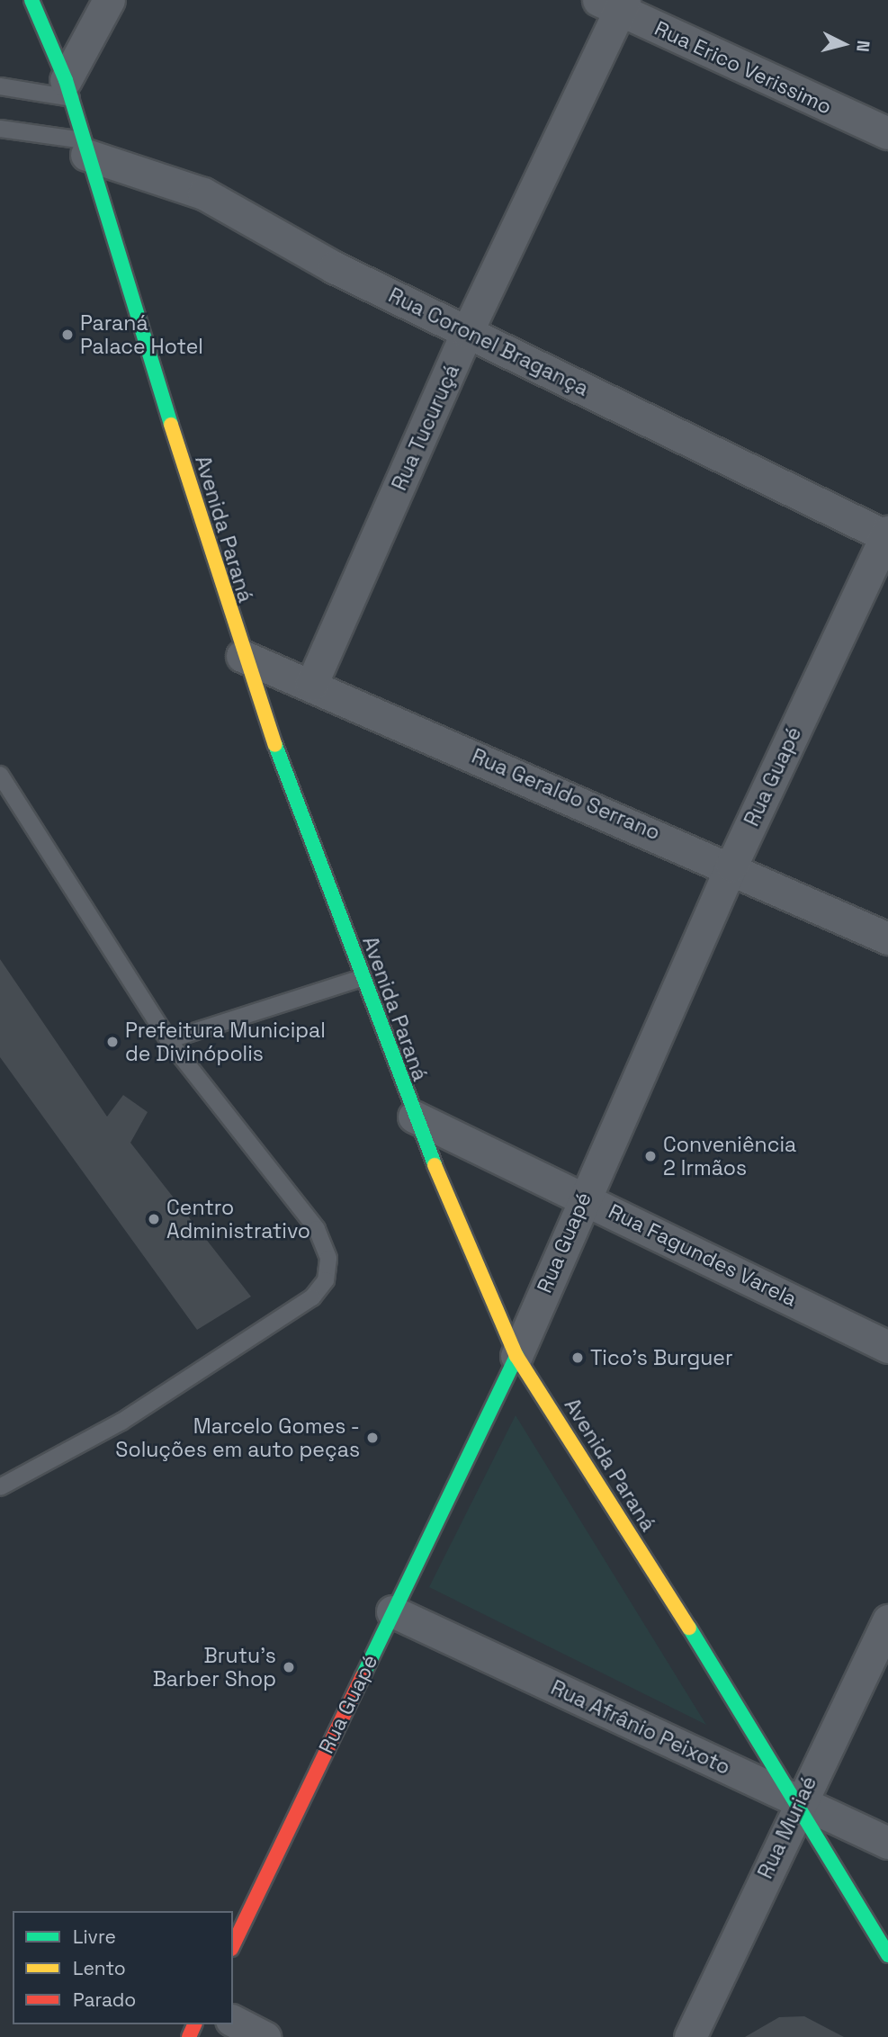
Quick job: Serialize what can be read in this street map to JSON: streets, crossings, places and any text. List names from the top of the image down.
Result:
{
  "streets": {
    "main road": ["Avenida Paraná", "Rua Guapé"],
    "street": [
      "Rua Erico Verissimo",
      "Rua Coronel Bragança",
      "Rua Tucuruçá",
      "Rua Geraldo Serrano",
      "Rua Fagundes Varela",
      "Rua Afrânio Peixoto",
      "Rua Muriaé"
    ]
  },
  "crossings": [
    ["Rua Erico Verissimo", "Rua Tucuruçá"],
    ["Rua Coronel Bragança", "Rua Tucuruçá"],
    ["Rua Coronel Bragança", "Avenida Paraná"],
    ["Rua Coronel Bragança", "Rua Guapé"],
    ["Rua Tucuruçá", "Rua Geraldo Serrano"],
    ["Avenida Paraná", "Rua Guapé"],
    ["Avenida Paraná", "Rua Geraldo Serrano"],
    ["Avenida Paraná", "Rua Fagundes Varela"],
    ["Avenida Paraná", "Rua Afrânio Peixoto"],
    ["Avenida Paraná", "Rua Muriaé"],
    ["Rua Guapé", "Rua Geraldo Serrano"],
    ["Rua Guapé", "Rua Fagundes Varela"],
    ["Rua Guapé", "Rua Afrânio Peixoto"],
    ["Rua Afrânio Peixoto", "Rua Muriaé"]
  ],
  "places": [
    "Paraná Palace Hotel",
    "Prefeitura Municipal de Divinópolis",
    "Conveniência 2 Irmãos",
    "Centro Administrativo",
    "Tico's Burguer",
    "Marcelo Gomes - Soluções em auto peças",
    "Brutu's Barber Shop"
  ],
  "legend": ["Livre", "Lento", "Parado"],
  "north": "right"
}
